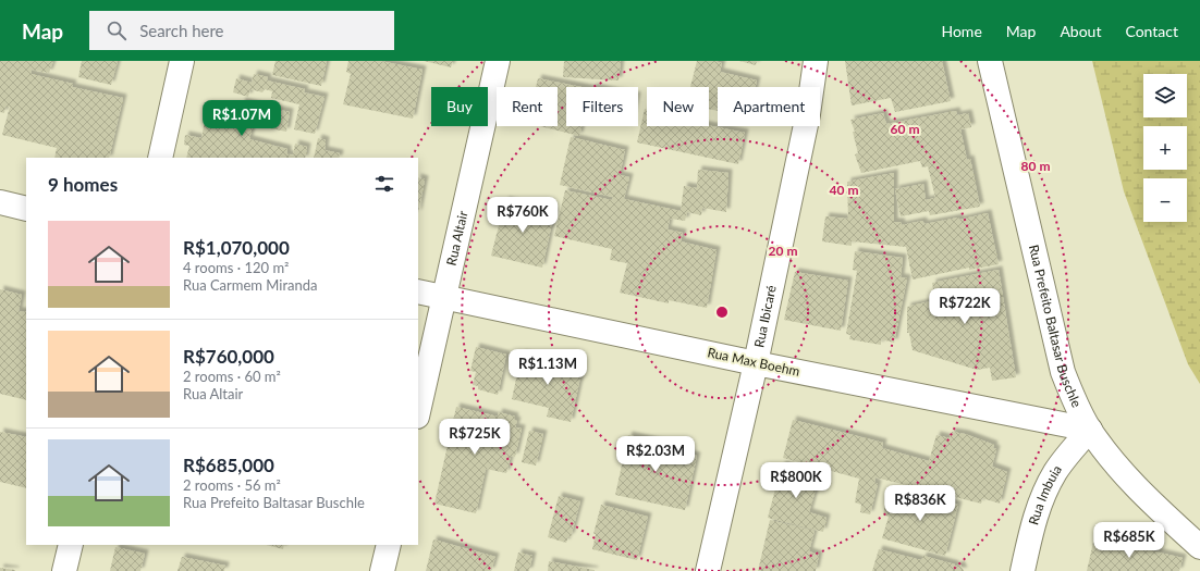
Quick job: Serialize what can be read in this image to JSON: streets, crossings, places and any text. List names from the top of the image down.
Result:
{
  "streets": {
    "street": [
      "Rua Altair",
      "Rua Ibicaré",
      "Rua Prefeito Baltasar Buschle",
      "Rua Max Boehm",
      "Rua Imbuia"
    ]
  },
  "crossings": [
    ["Rua Altair", "Rua Max Boehm"],
    ["Rua Ibicaré", "Rua Max Boehm"],
    ["Rua Prefeito Baltasar Buschle", "Rua Max Boehm"],
    ["Rua Prefeito Baltasar Buschle", "Rua Imbuia"],
    ["Rua Max Boehm", "Rua Imbuia"]
  ],
  "page": {
    "header": "Map",
    "search": "Search here",
    "nav": [
      "Home",
      "Map",
      "About",
      "Contact"
    ],
    "map_buttons": ["+", "−"],
    "chip": [
      "Buy",
      "Rent",
      "Filters",
      "New",
      "Apartment"
    ],
    "price": [
      "R$1.07M",
      "R$760K",
      "R$722K",
      "R$1.13M",
      "R$725K",
      "R$2.03M",
      "R$800K",
      "R$836K",
      "R$685K"
    ],
    "heading": "9 homes",
    "list": [
      {
        "name": "R$1,070,000",
        "note": "4 rooms · 120 m² · Rua Carmem Miranda"
      },
      {
        "name": "R$760,000",
        "note": "2 rooms · 60 m² · Rua Altair"
      },
      {
        "name": "R$685,000",
        "note": "2 rooms · 56 m² · Rua Prefeito Baltasar Buschle"
      }
    ]
  },
  "rings": [
    "60 m",
    "80 m",
    "40 m",
    "20 m"
  ]
}
